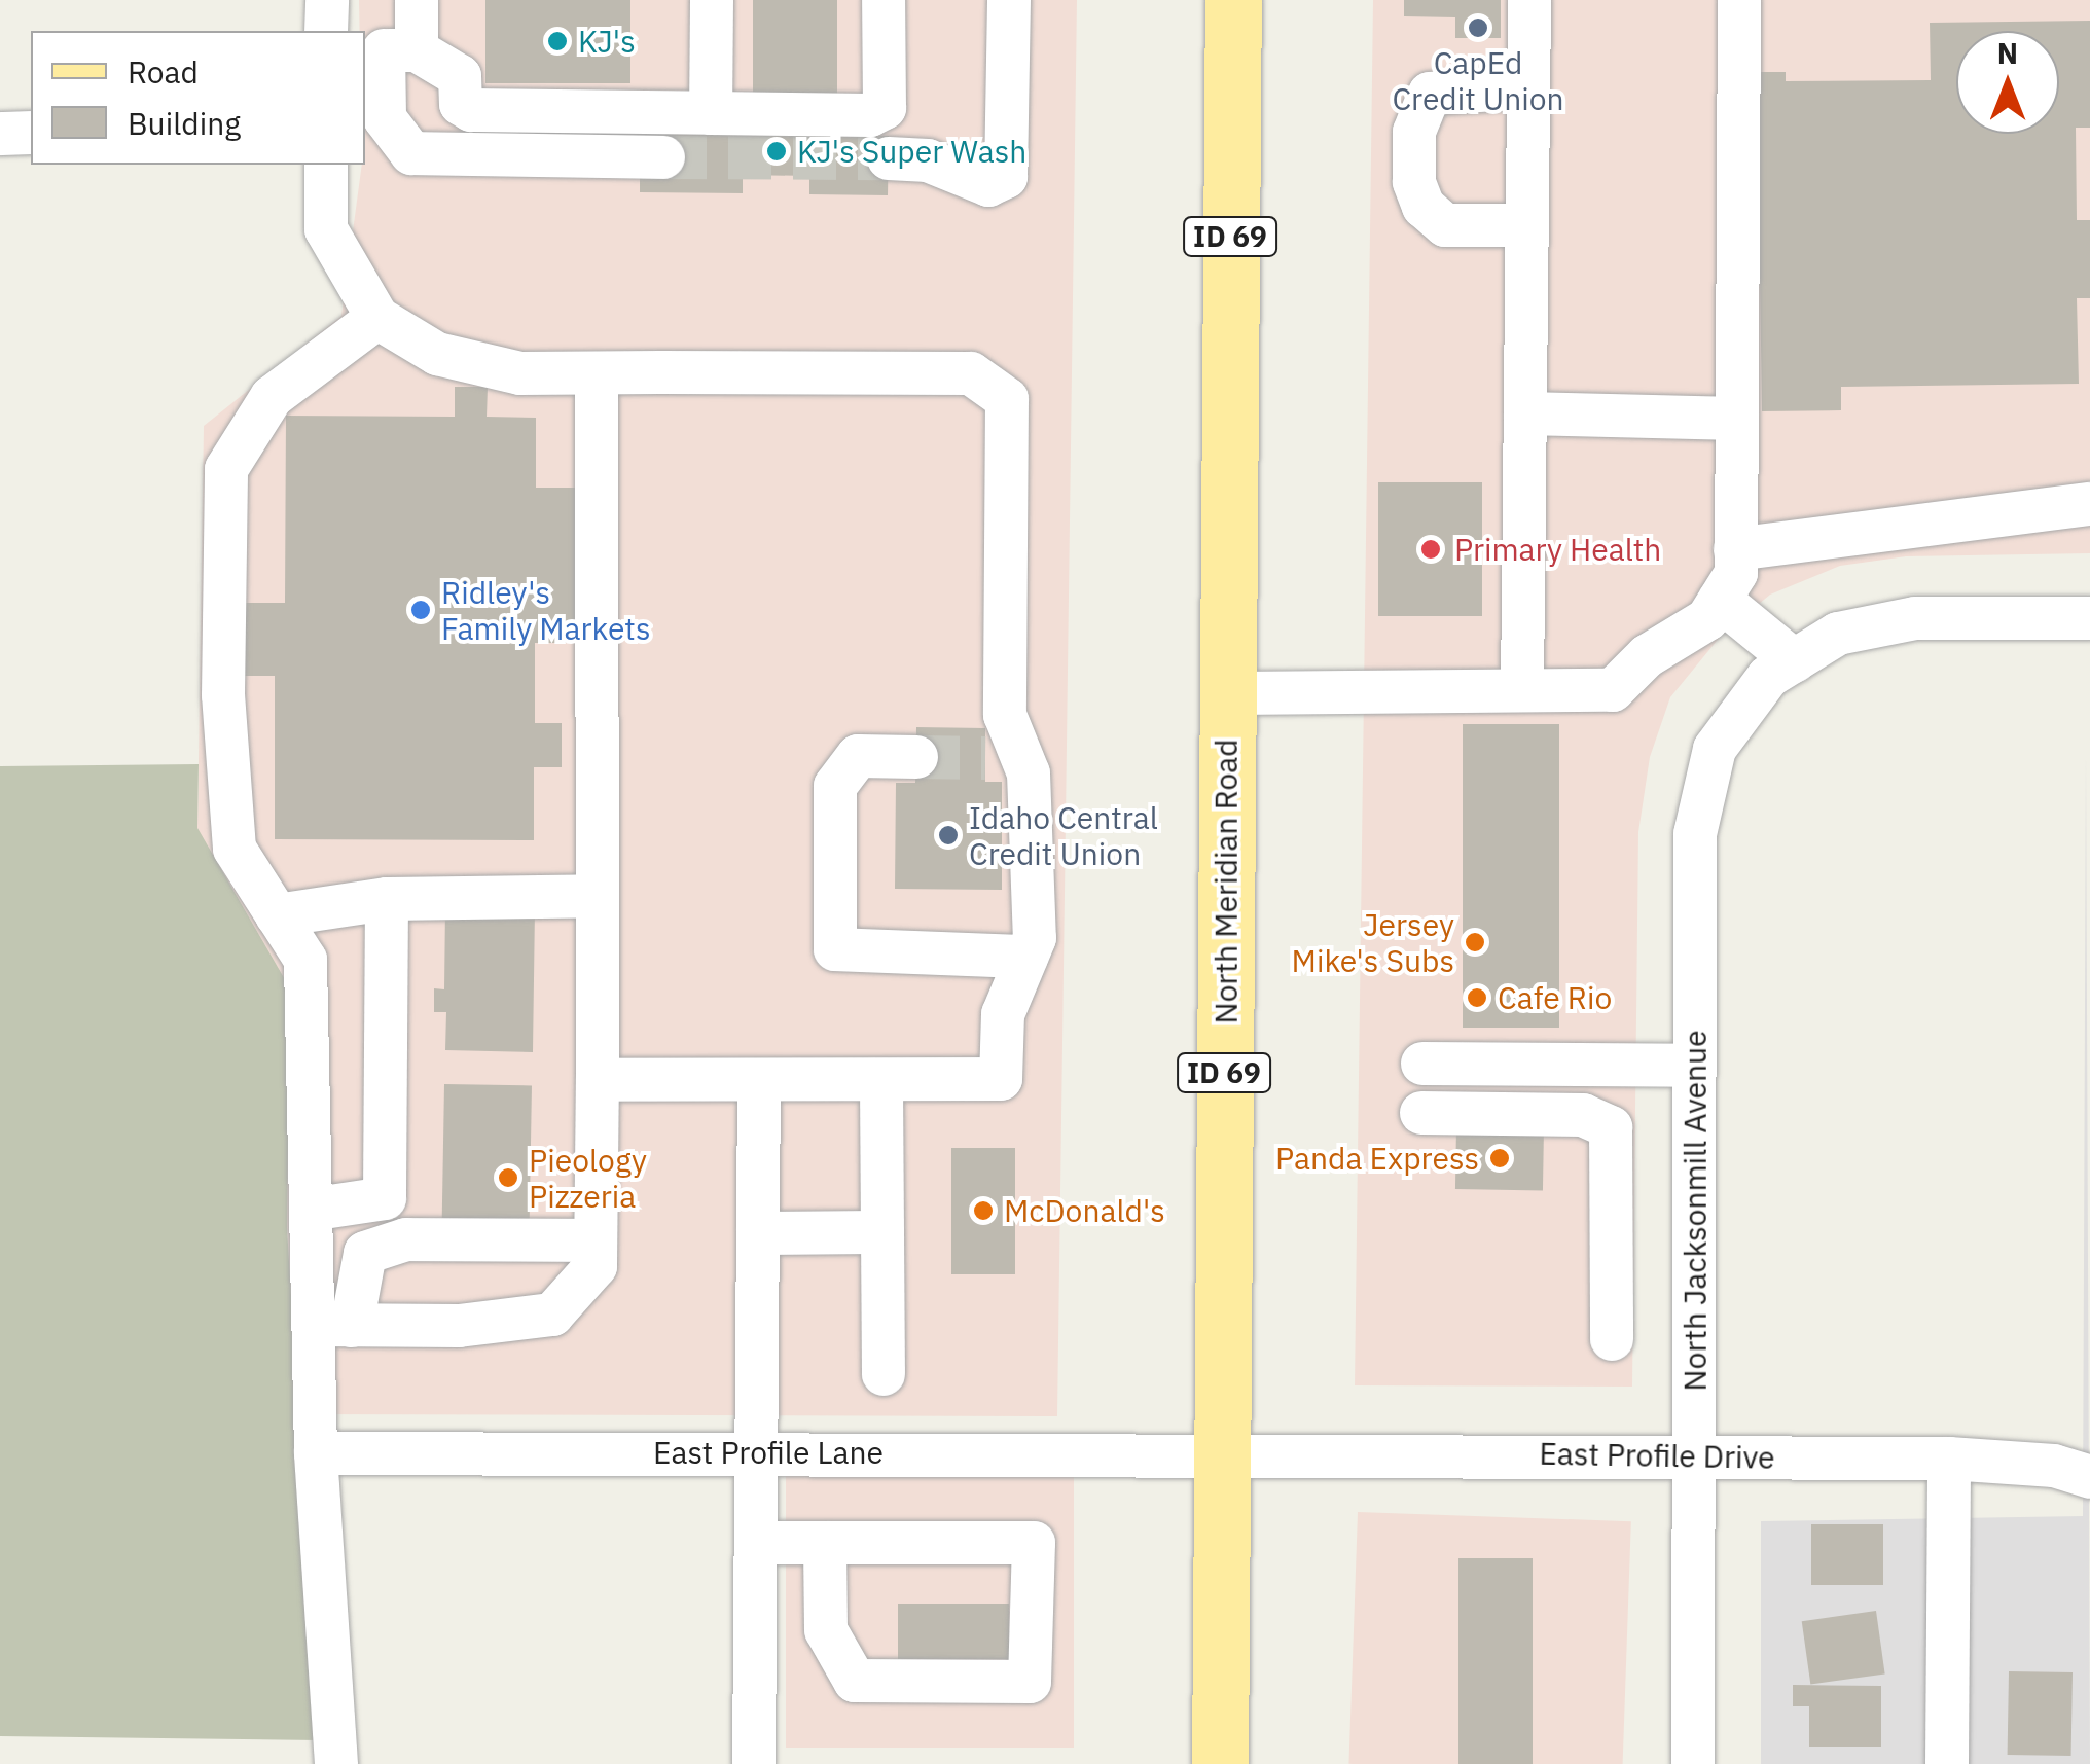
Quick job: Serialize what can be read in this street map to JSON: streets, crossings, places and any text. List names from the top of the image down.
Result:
{
  "streets": {
    "main road": ["ID 69", "North Meridian Road"],
    "street": ["North Jacksonmill Avenue", "East Profile Lane", "East Profile Drive"]
  },
  "crossings": [
    ["North Meridian Road", "East Profile Lane"],
    ["North Meridian Road", "East Profile Drive"],
    ["North Jacksonmill Avenue", "East Profile Drive"],
    ["East Profile Lane", "East Profile Drive"]
  ],
  "places": [
    "CapEd Credit Union",
    "KJ's",
    "KJ's Super Wash",
    "Primary Health",
    "Ridley's Family Markets",
    "Idaho Central Credit Union",
    "Jersey Mike's Subs",
    "Cafe Rio",
    "Panda Express",
    "Pieology Pizzeria",
    "McDonald's"
  ],
  "legend": ["Road", "Building"],
  "north": "top"
}
